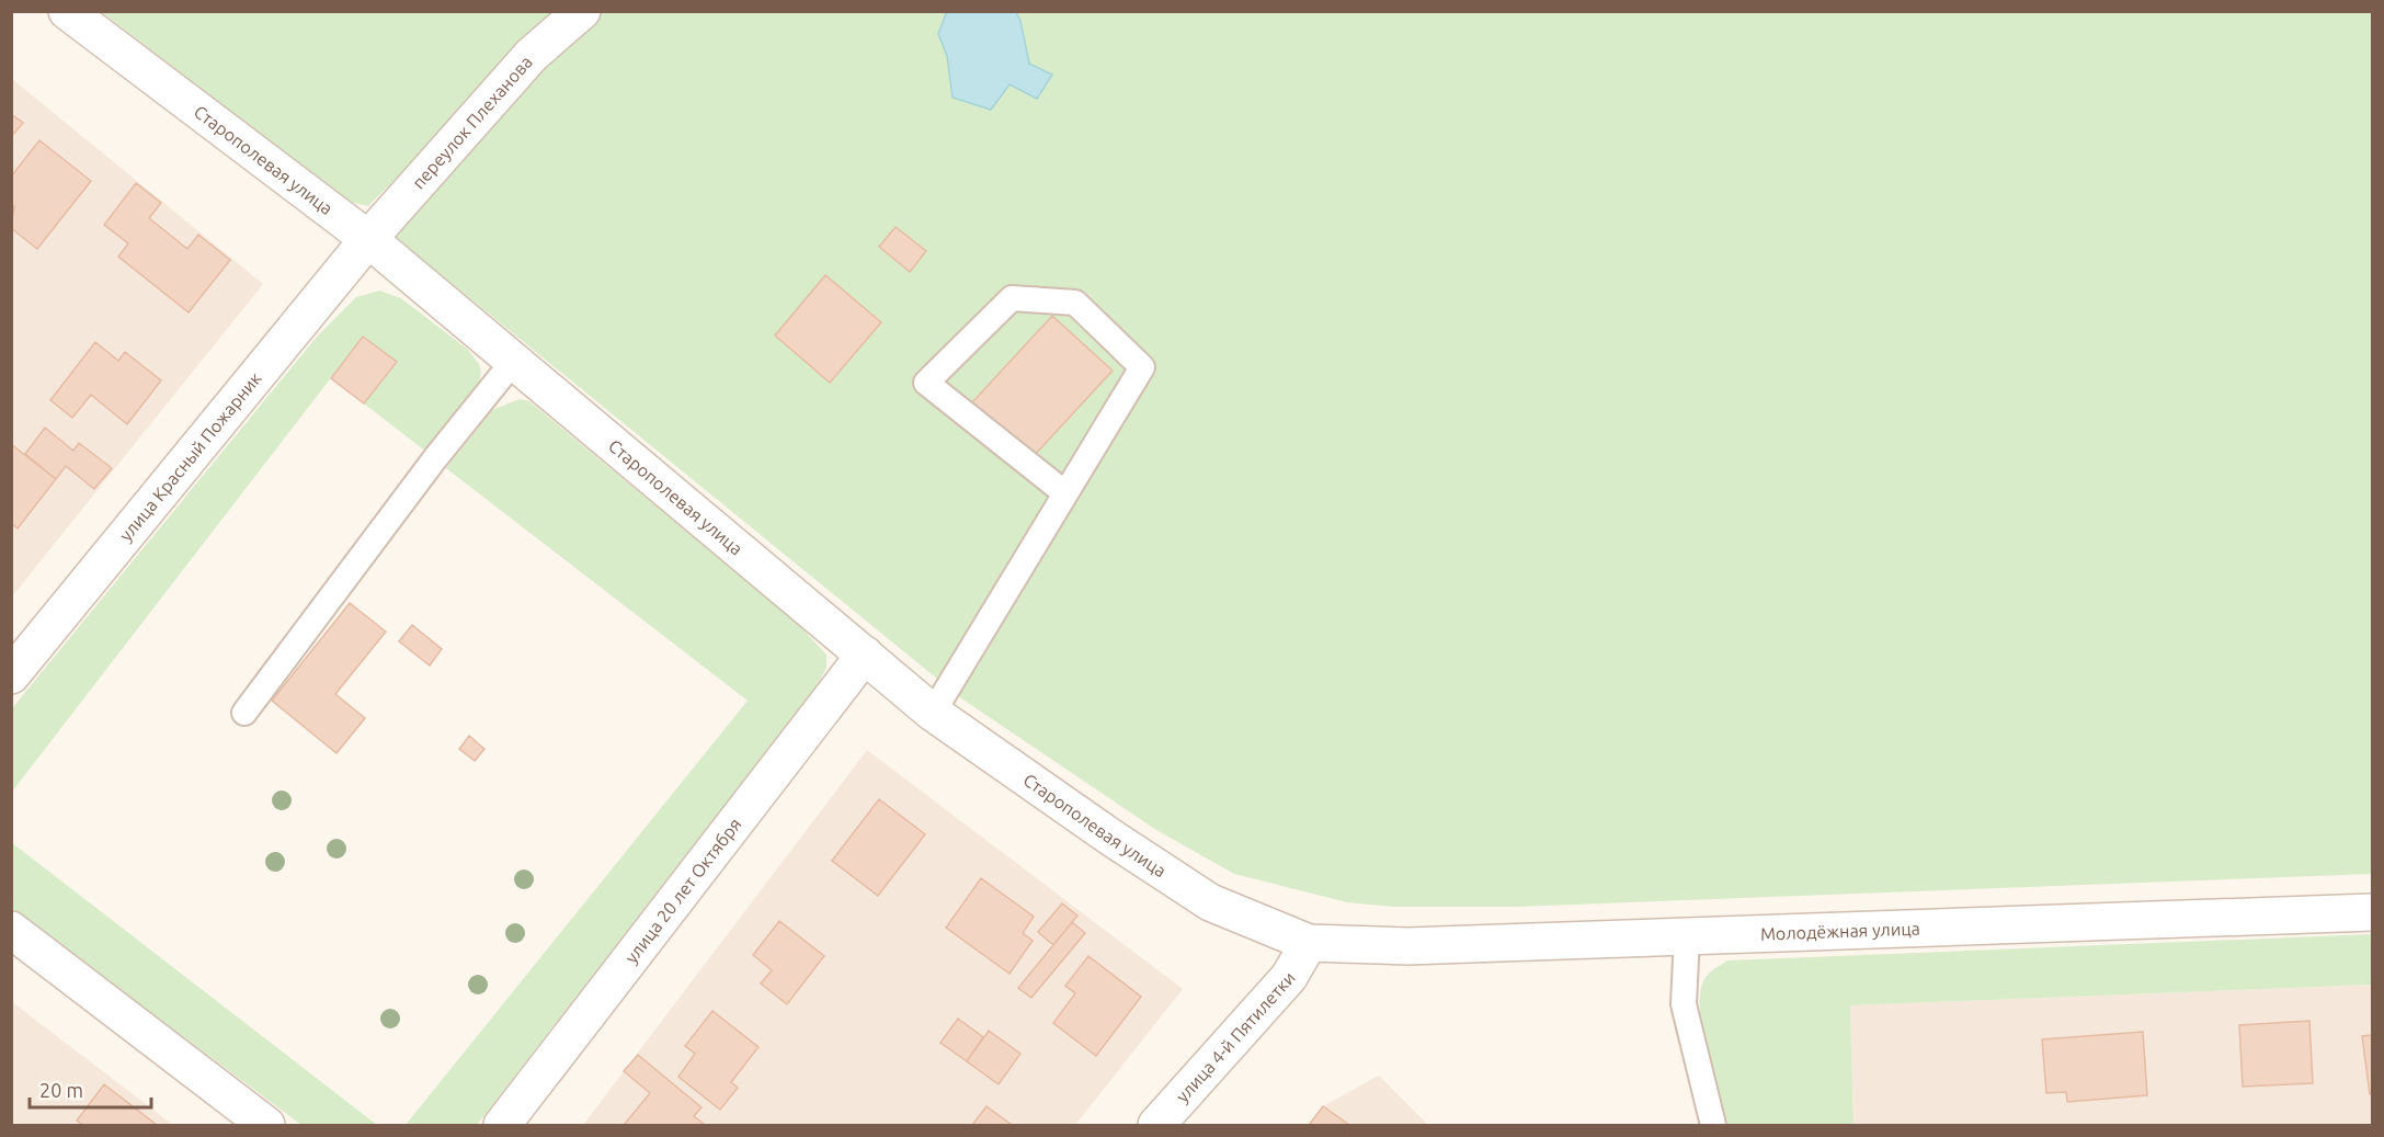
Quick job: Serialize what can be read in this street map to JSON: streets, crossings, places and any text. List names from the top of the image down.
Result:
{
  "streets": {
    "street": [
      "переулок Плеханова",
      "Старополевая улица",
      "улица Красный Пожарник",
      "улица 20 лет Октября",
      "Молодёжная улица",
      "улица 4-й Пятилетки"
    ]
  },
  "crossings": [
    ["переулок Плеханова", "Старополевая улица"],
    ["переулок Плеханова", "улица Красный Пожарник"],
    ["Старополевая улица", "улица Красный Пожарник"],
    ["Старополевая улица", "улица 20 лет Октября"],
    ["Старополевая улица", "Молодёжная улица"],
    ["Старополевая улица", "улица 4-й Пятилетки"],
    ["Молодёжная улица", "улица 4-й Пятилетки"]
  ],
  "scale_bar": "20 m"
}
